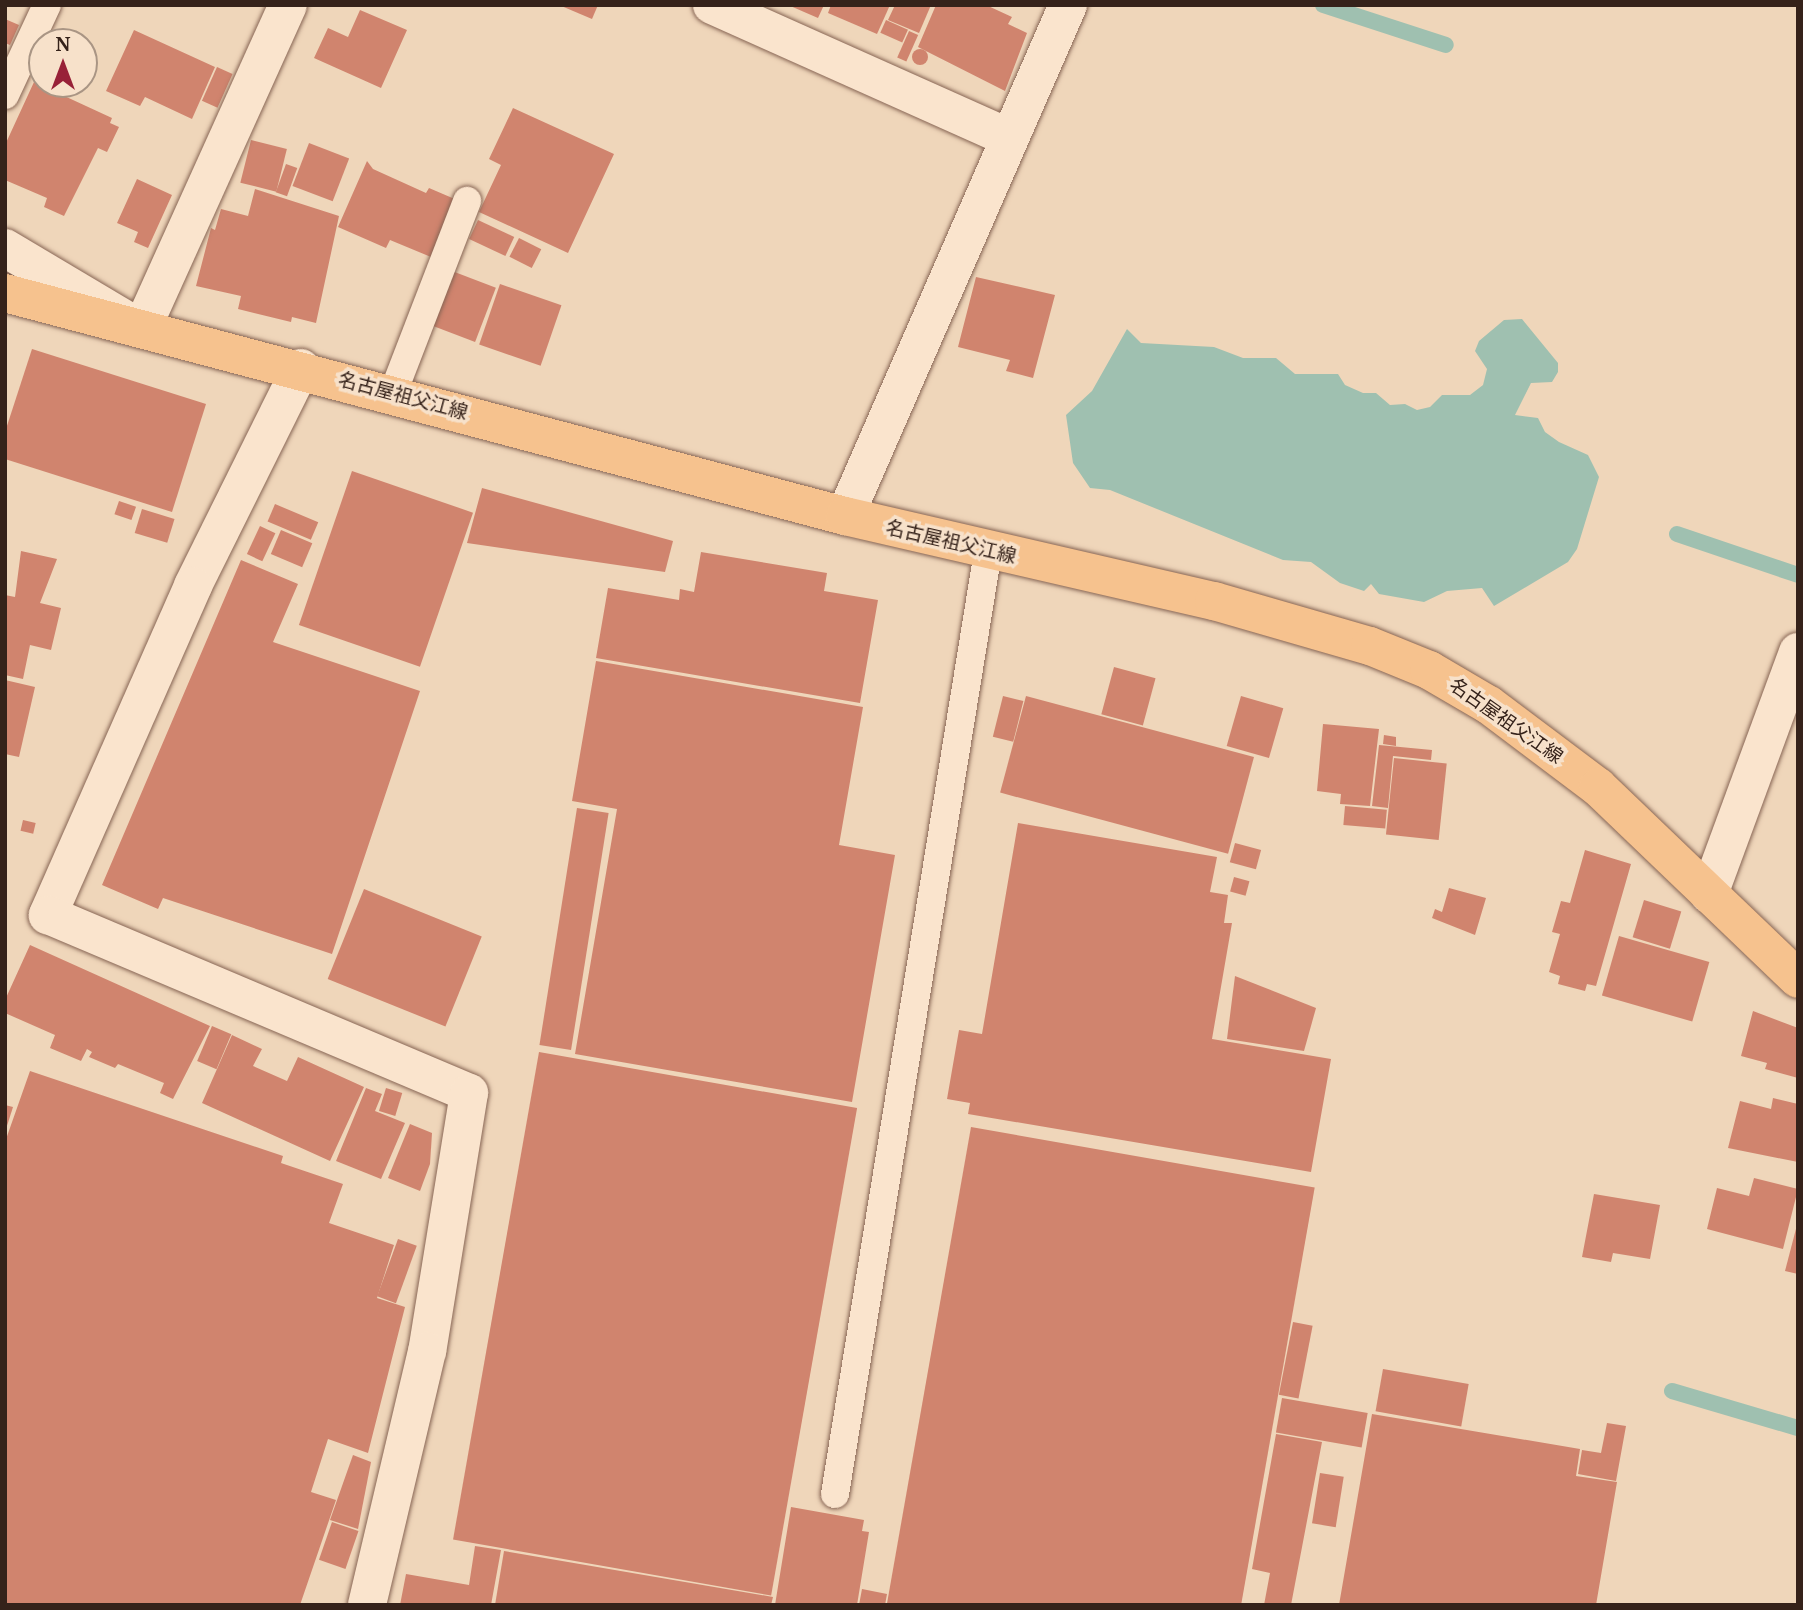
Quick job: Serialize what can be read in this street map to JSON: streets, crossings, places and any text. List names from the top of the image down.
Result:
{
  "streets": {
    "main road": ["名古屋祖父江線"]
  },
  "north": "top"
}
